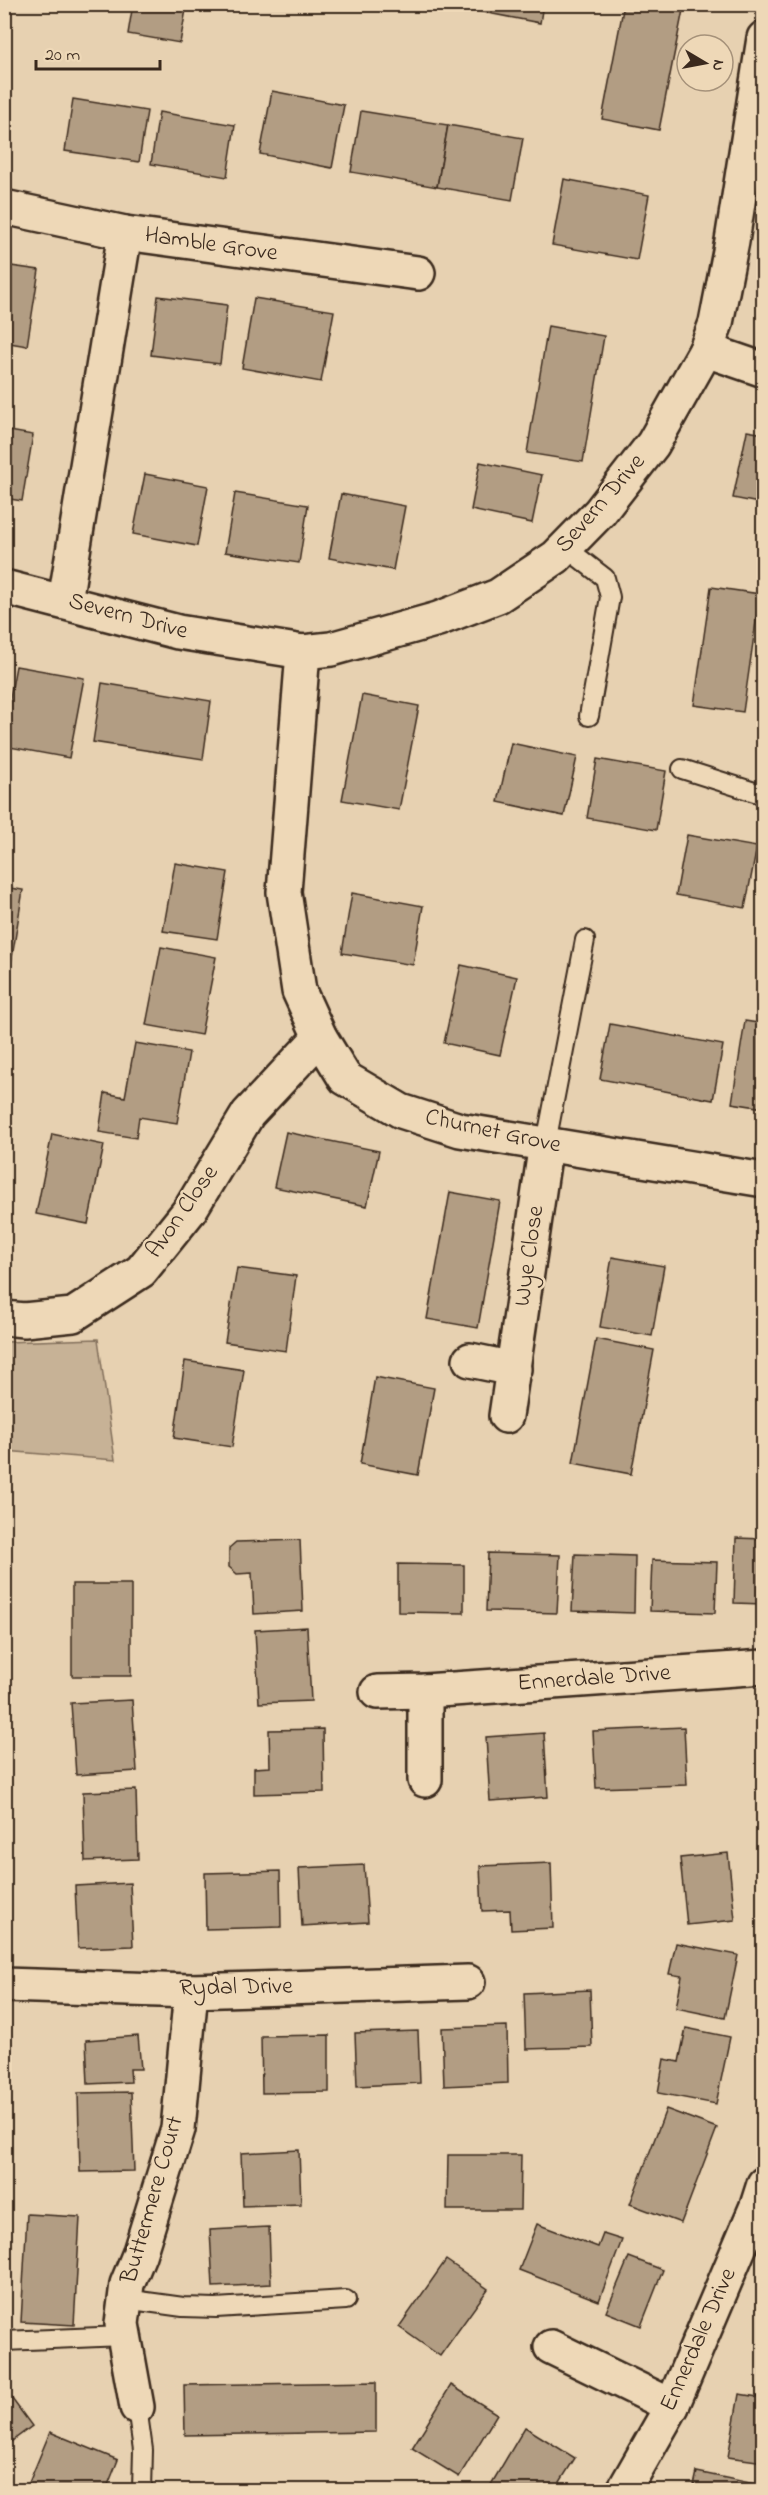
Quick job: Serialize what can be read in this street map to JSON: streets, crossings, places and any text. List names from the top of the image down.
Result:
{
  "streets": {
    "street": [
      "Hamble Grove",
      "Severn Drive",
      "Churnet Grove",
      "Avon Close",
      "Wye Close",
      "Ennerdale Drive",
      "Rydal Drive",
      "Buttermere Court"
    ]
  },
  "crossings": [
    ["Severn Drive", "Churnet Grove"],
    ["Churnet Grove", "Avon Close"],
    ["Churnet Grove", "Wye Close"],
    ["Rydal Drive", "Buttermere Court"]
  ],
  "scale_bar": "20 m",
  "north": "right"
}
